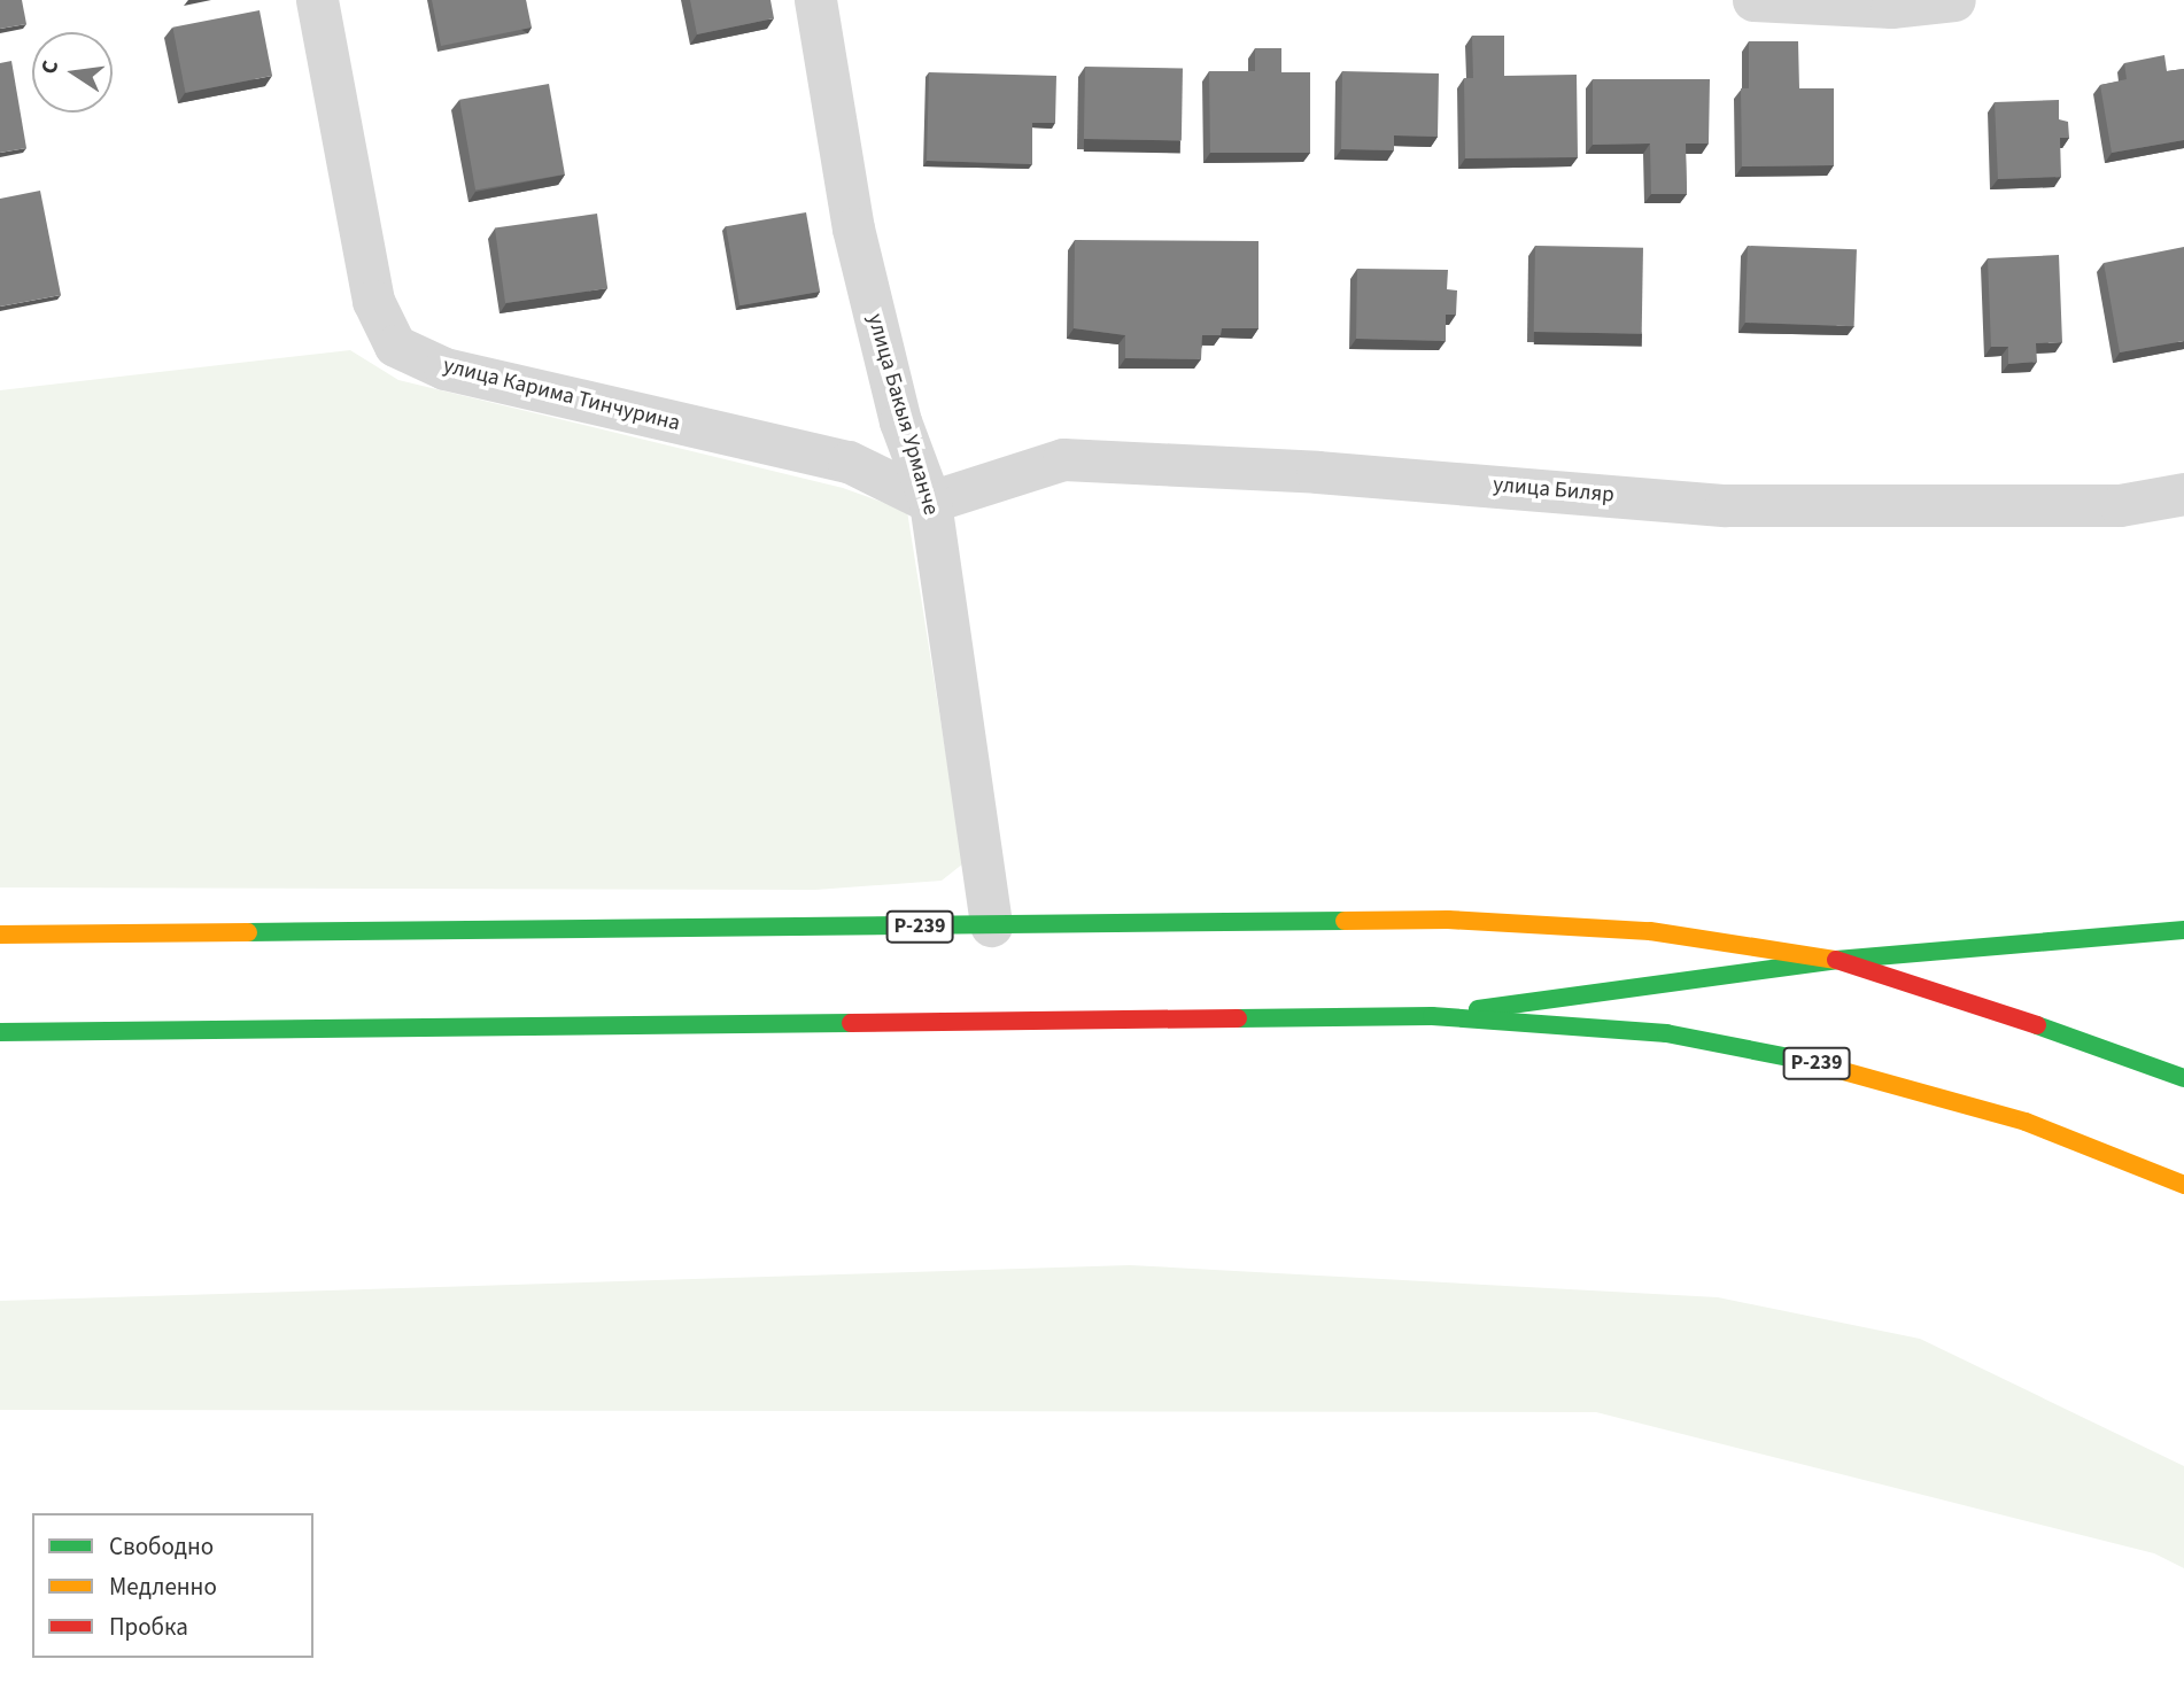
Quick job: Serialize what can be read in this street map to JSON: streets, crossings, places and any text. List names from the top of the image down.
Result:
{
  "streets": {
    "main road": ["Р-239"],
    "street": ["улица Карима Тинчурина", "улица Бакыя Урманче", "улица Биляр"]
  },
  "crossings": [
    ["улица Карима Тинчурина", "улица Бакыя Урманче"],
    ["улица Карима Тинчурина", "улица Биляр"],
    ["улица Бакыя Урманче", "улица Биляр"],
    ["улица Бакыя Урманче", "Р-239"]
  ],
  "legend": ["Свободно", "Медленно", "Пробка"],
  "north": "left"
}
